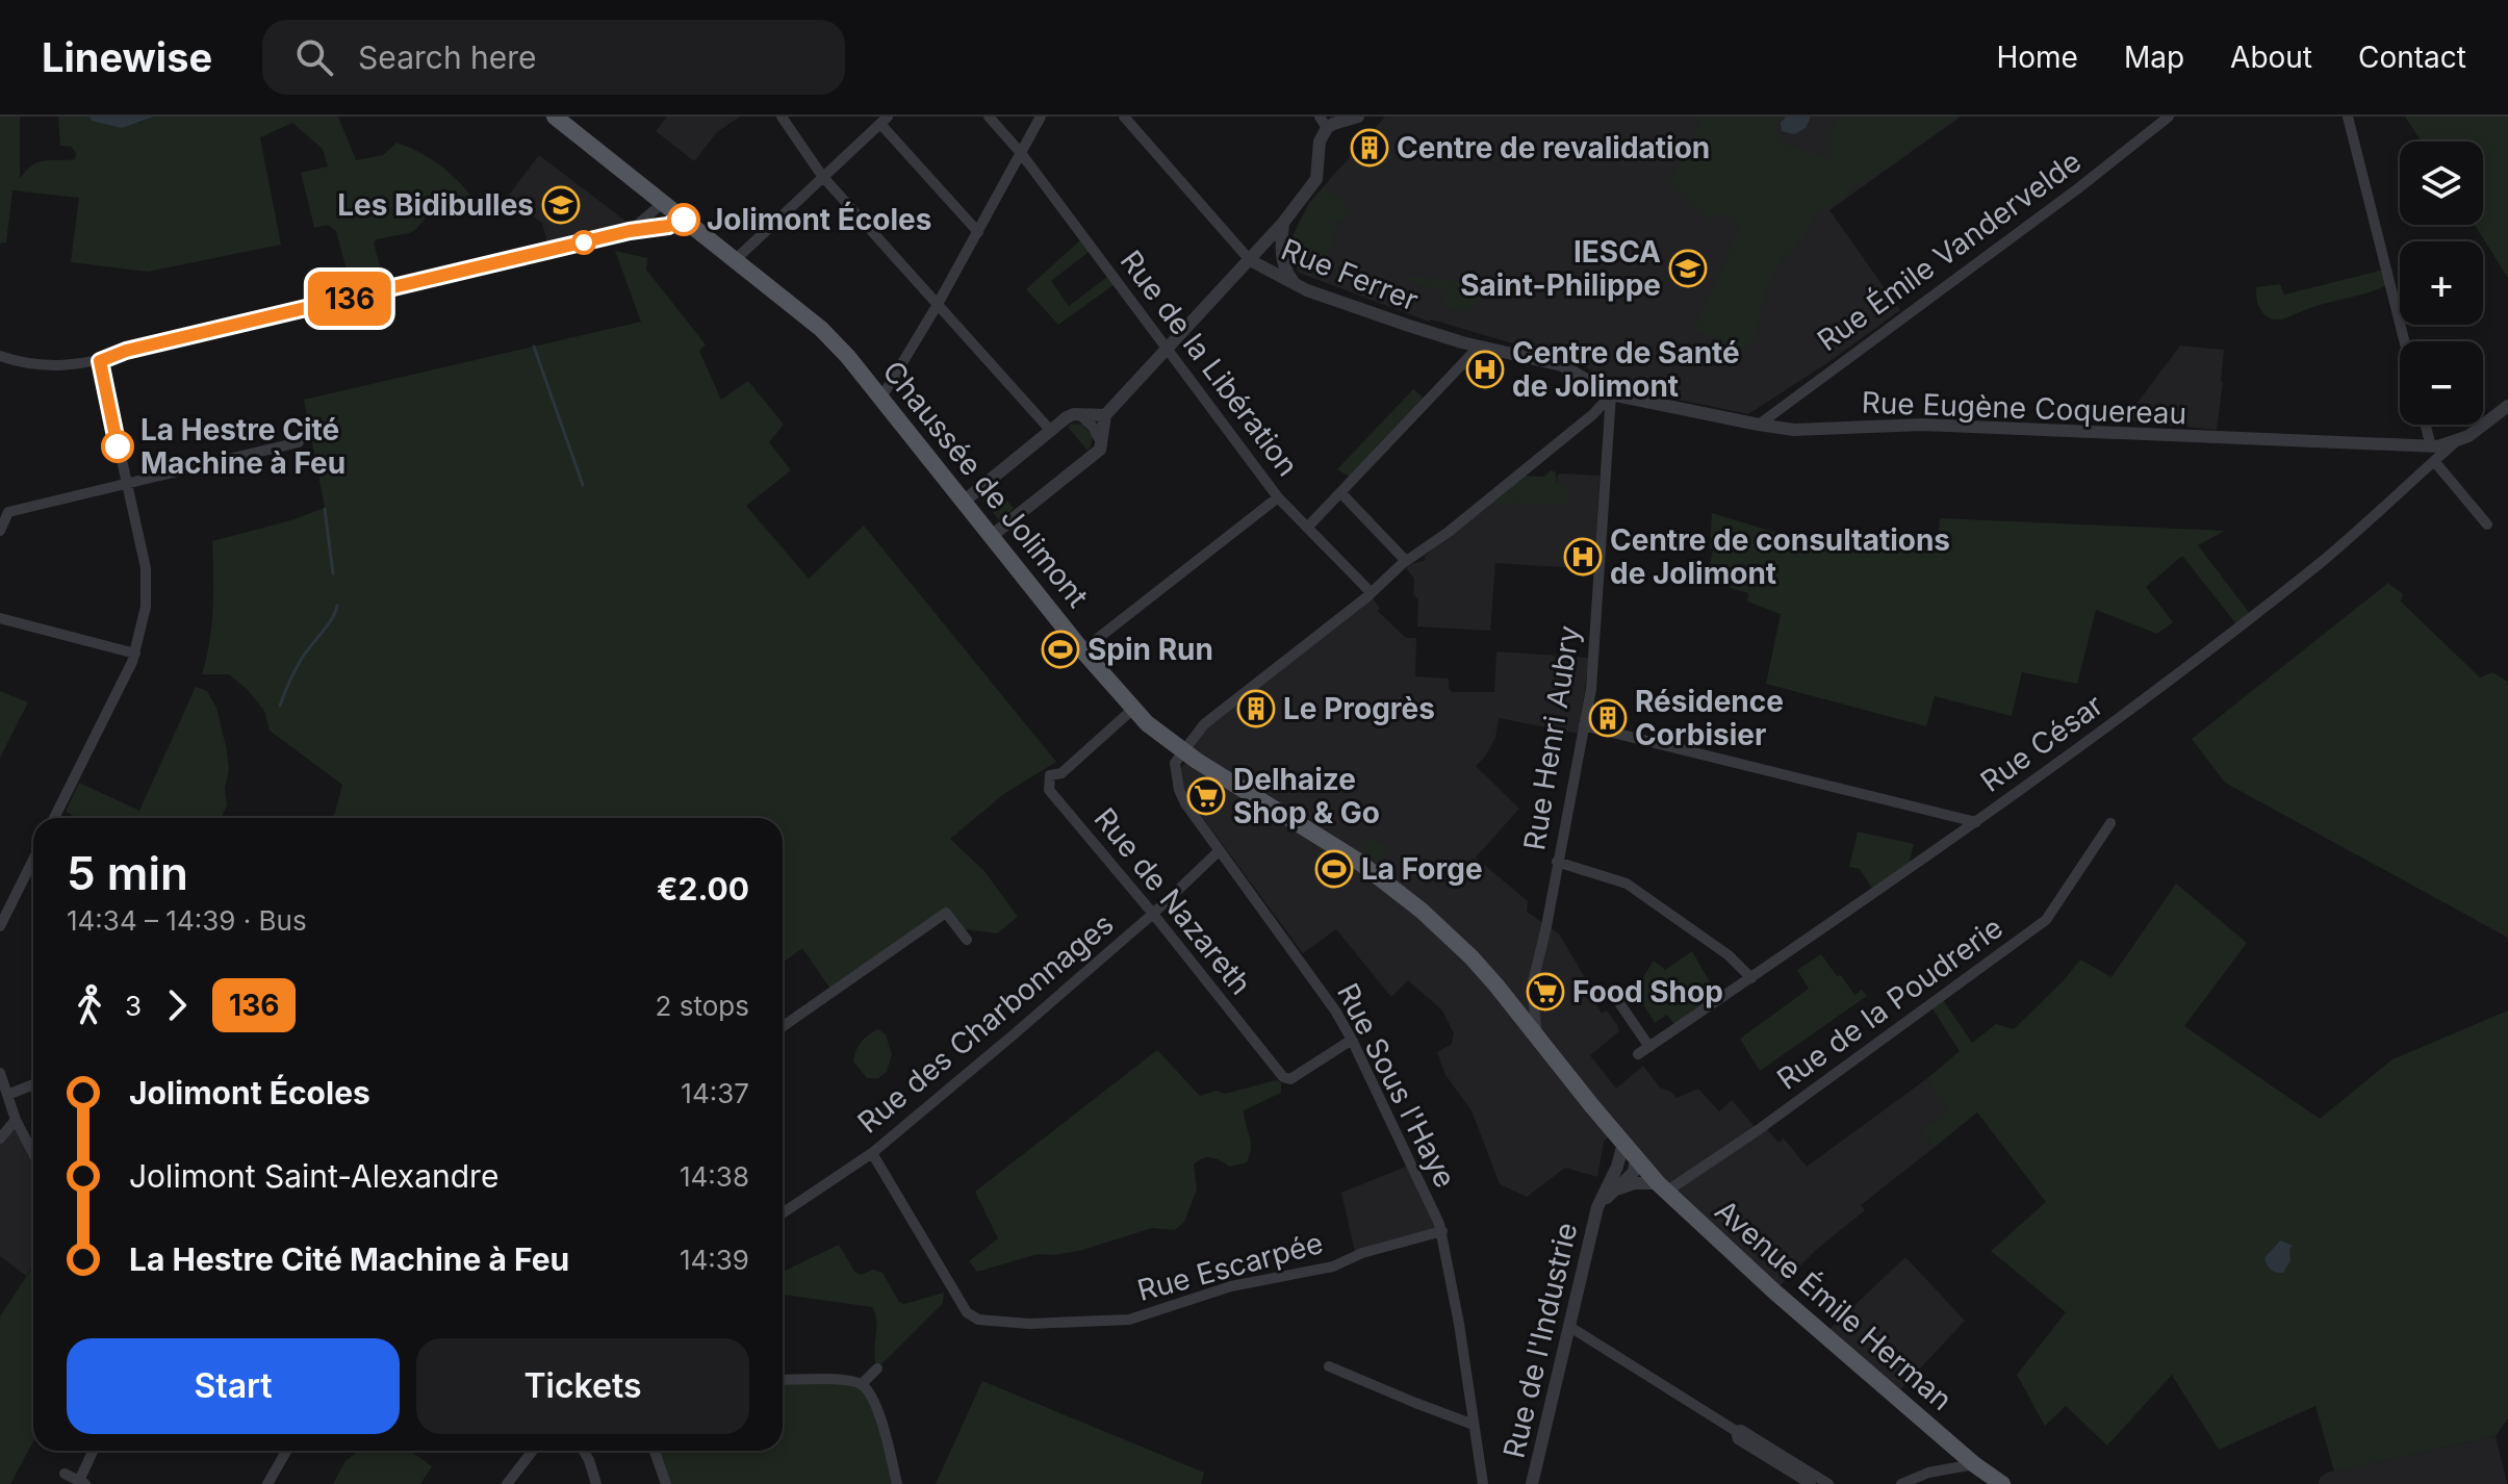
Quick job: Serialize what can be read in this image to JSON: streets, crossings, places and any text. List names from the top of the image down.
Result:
{
  "streets": {
    "main road": ["Chaussée de Jolimont", "Avenue Émile Herman"],
    "street": [
      "Rue Émile Vandervelde",
      "Rue Ferrer",
      "Rue de la Libération",
      "Rue Eugène Coquereau",
      "Rue Henri Aubry",
      "Rue César",
      "Rue de Nazareth",
      "Rue de la Poudrerie",
      "Rue des Charbonnages",
      "Rue Sous l'Haye",
      "Rue Escarpée",
      "Rue de l'Industrie"
    ]
  },
  "crossings": [
    ["Rue Émile Vandervelde", "Rue Eugène Coquereau"],
    ["Rue Ferrer", "Rue Eugène Coquereau"],
    ["Rue Ferrer", "Rue Henri Aubry"],
    ["Rue Eugène Coquereau", "Rue Henri Aubry"],
    ["Rue Eugène Coquereau", "Rue César"],
    ["Chaussée de Jolimont", "Rue Henri Aubry"],
    ["Chaussée de Jolimont", "Rue de Nazareth"],
    ["Chaussée de Jolimont", "Rue Sous l'Haye"],
    ["Chaussée de Jolimont", "Avenue Émile Herman"],
    ["Chaussée de Jolimont", "Rue de l'Industrie"],
    ["Rue de Nazareth", "Rue des Charbonnages"],
    ["Rue de Nazareth", "Rue Sous l'Haye"],
    ["Rue de la Poudrerie", "Avenue Émile Herman"],
    ["Rue de la Poudrerie", "Rue de l'Industrie"],
    ["Rue des Charbonnages", "Rue Sous l'Haye"],
    ["Rue des Charbonnages", "Rue Escarpée"],
    ["Rue Sous l'Haye", "Rue Escarpée"],
    ["Avenue Émile Herman", "Rue de l'Industrie"]
  ],
  "places": {
    "building": ["Centre de revalidation", "Le Progrès", "Résidence Corbisier"],
    "school or university": ["Les Bidibulles", "IESCA Saint-Philippe"],
    "other": ["Jolimont Écoles", "La Hestre Cité Machine à Feu"],
    "hospital": ["Centre de Santé de Jolimont", "Centre de consultations de Jolimont"],
    "sports": ["Spin Run", "La Forge"],
    "supermarket": ["Delhaize Shop & Go", "Food Shop"]
  },
  "lines": ["bus line 136"],
  "page": {
    "header": "Linewise",
    "search": "Search here",
    "nav": [
      "Home",
      "Map",
      "About",
      "Contact"
    ],
    "on_map": "136",
    "map_buttons": ["+", "−"],
    "heading": ["5 min", "14:34 – 14:39 · Bus", "€2.00"],
    "legs": ["3", "136", "2 stops"],
    "list": [
      {
        "name": "Jolimont Écoles",
        "value": "14:37"
      },
      {
        "name": "Jolimont Saint-Alexandre",
        "value": "14:38"
      },
      {
        "name": "La Hestre Cité Machine à Feu",
        "value": "14:39"
      }
    ],
    "buttons": ["Start", "Tickets"]
  }
}
